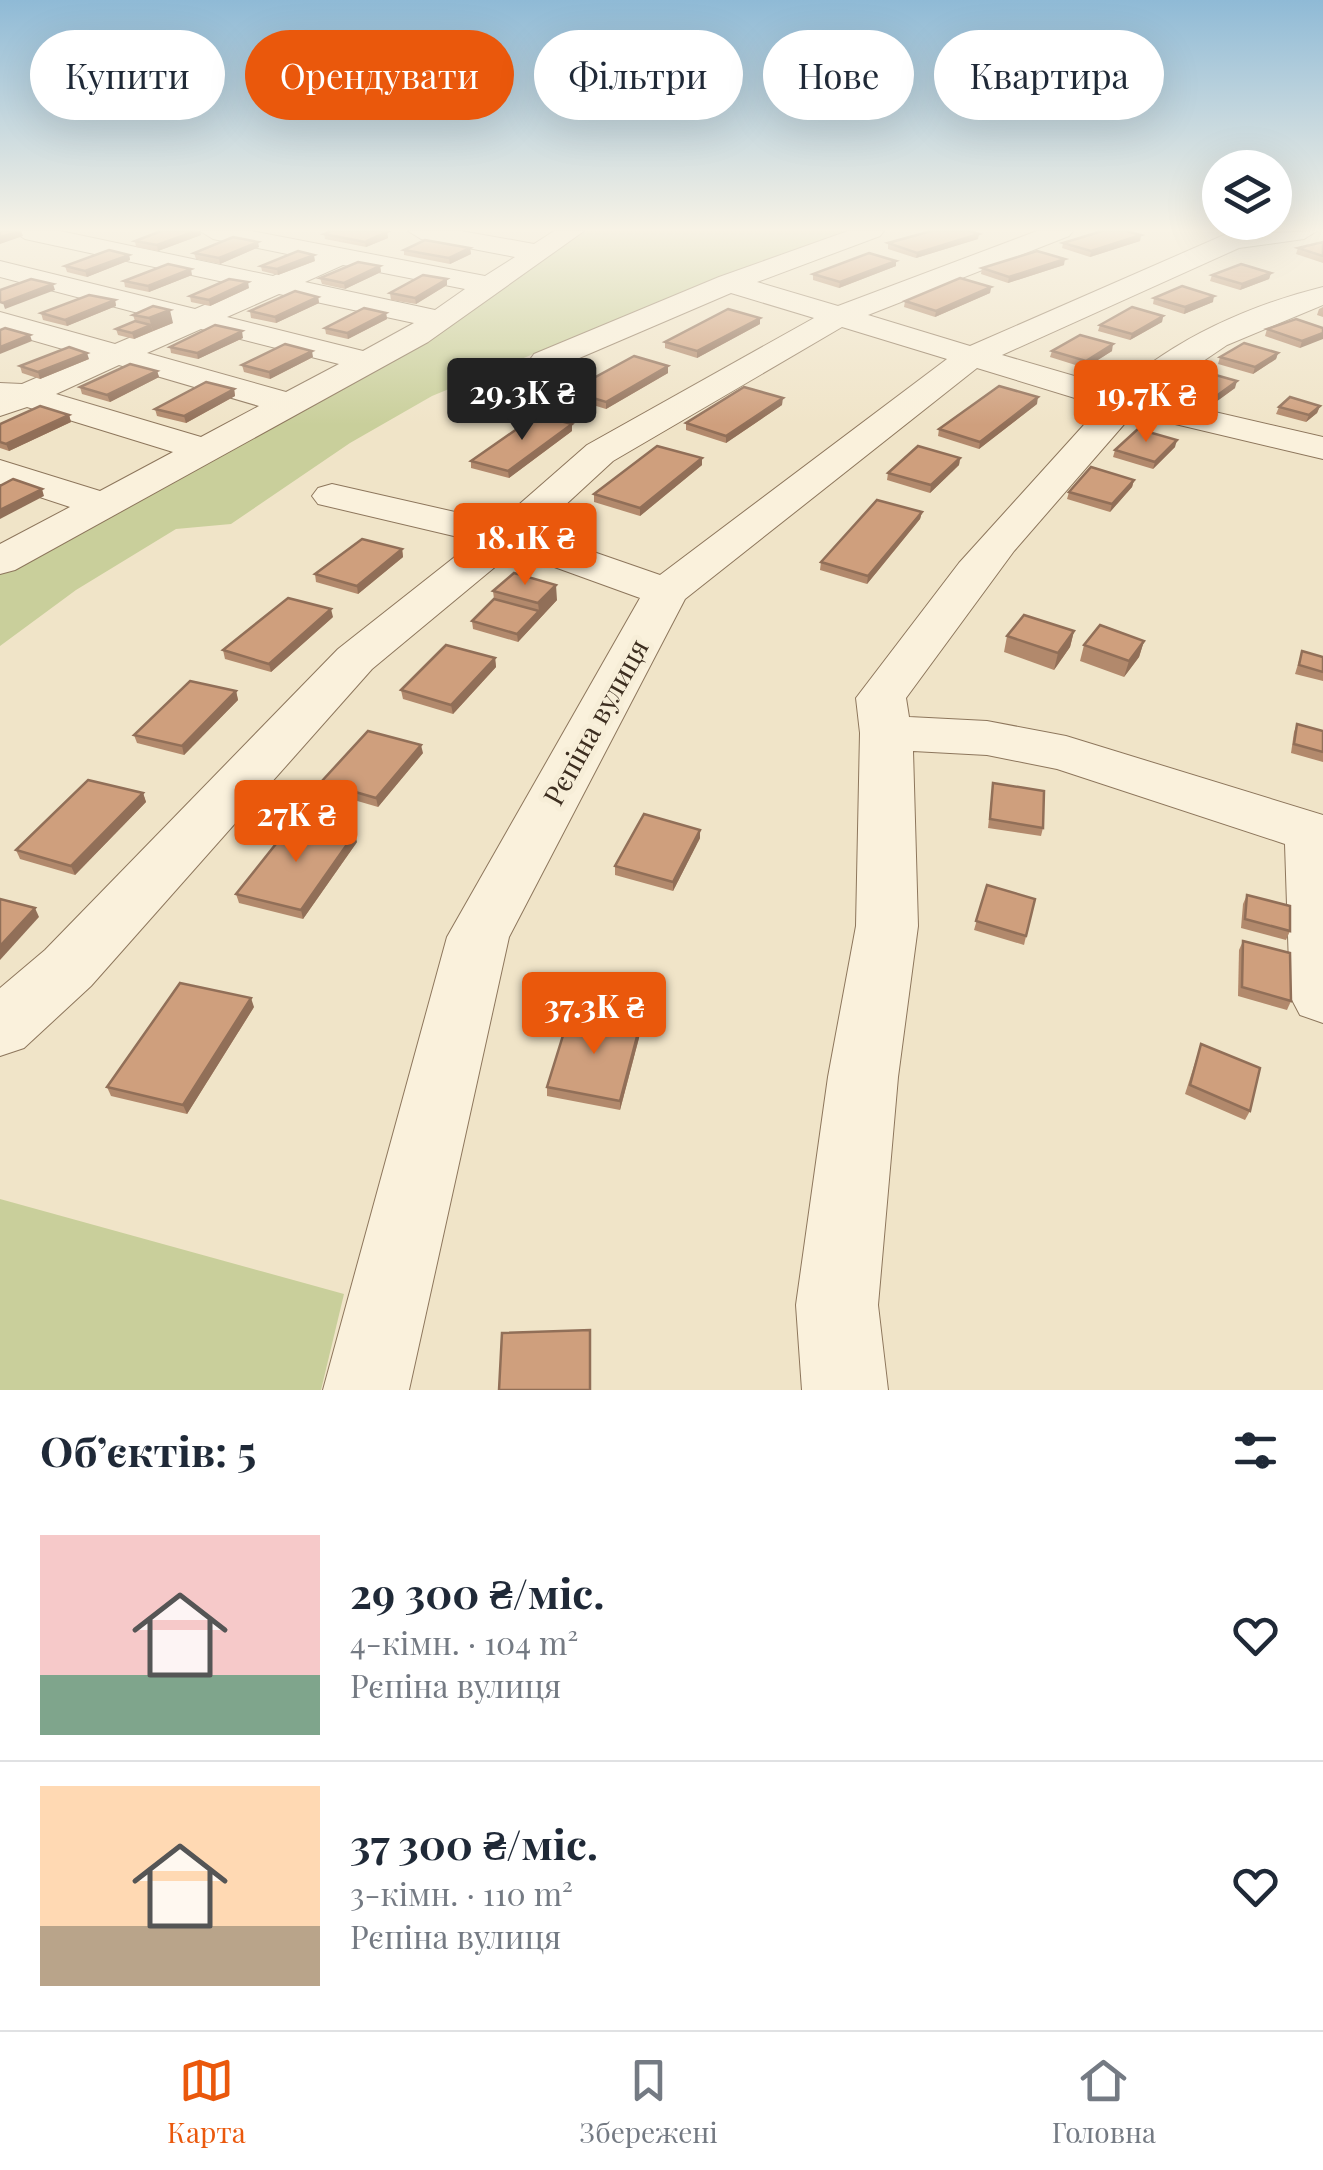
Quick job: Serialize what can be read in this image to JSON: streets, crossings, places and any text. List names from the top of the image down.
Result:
{
  "streets": {
    "street": ["Рєпіна вулиця"]
  },
  "page": {
    "chip": [
      "Купити",
      "Орендувати",
      "Фільтри",
      "Нове",
      "Квартира"
    ],
    "price": [
      "29.3K ₴",
      "19.7K ₴",
      "18.1K ₴",
      "27K ₴",
      "37.3K ₴"
    ],
    "heading": "Об’єктів: 5",
    "list": [
      {
        "name": "29 300 ₴/міс.",
        "note": "4-кімн. · 104 m² · Рєпіна вулиця"
      },
      {
        "name": "37 300 ₴/міс.",
        "note": "3-кімн. · 110 m² · Рєпіна вулиця"
      }
    ],
    "tabs": ["Карта", "Збережені", "Головна"]
  }
}
